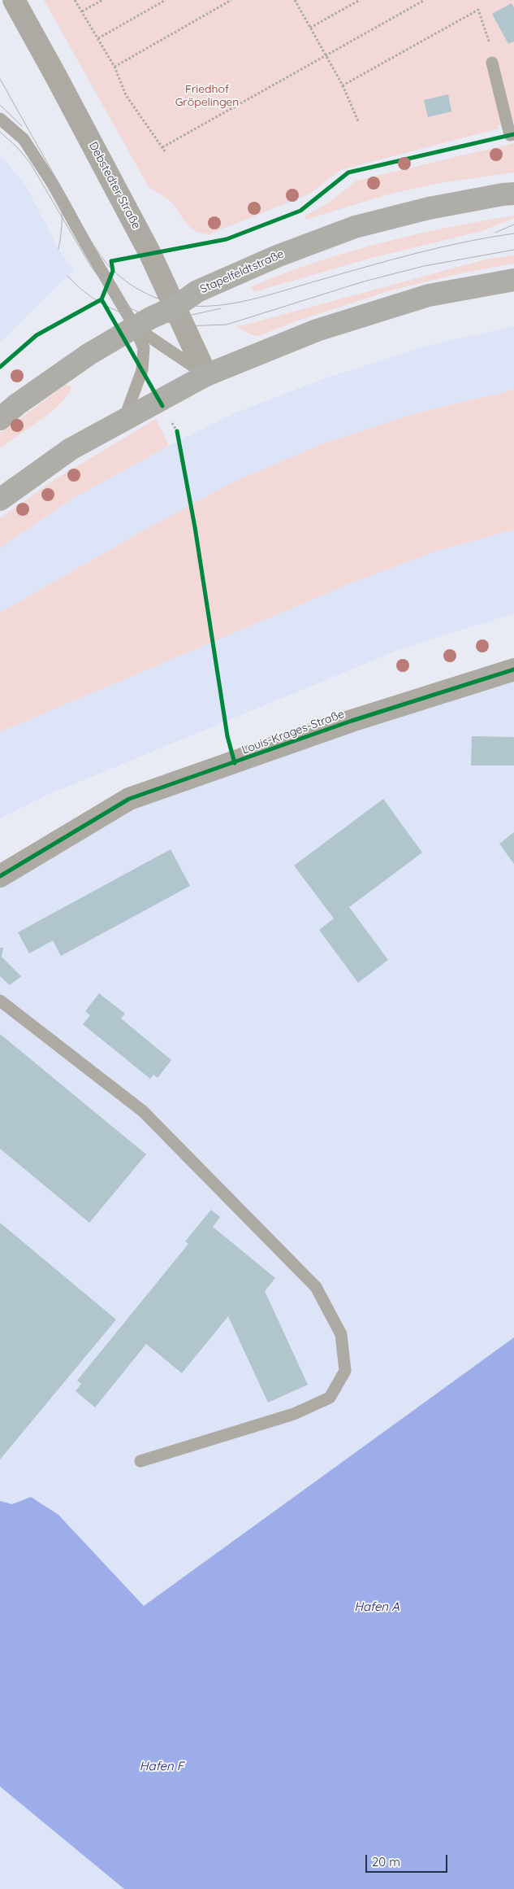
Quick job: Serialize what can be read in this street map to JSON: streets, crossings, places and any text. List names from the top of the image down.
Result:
{
  "streets": {
    "main road": ["Stapelfeldtstraße"],
    "street": ["Debstedter Straße", "Louis-Krages-Straße"]
  },
  "crossings": [
    ["Debstedter Straße", "Stapelfeldtstraße"]
  ],
  "water": ["Hafen A", "Hafen F"],
  "parks": ["Friedhof Gröpelingen"],
  "scale_bar": "20 m"
}
